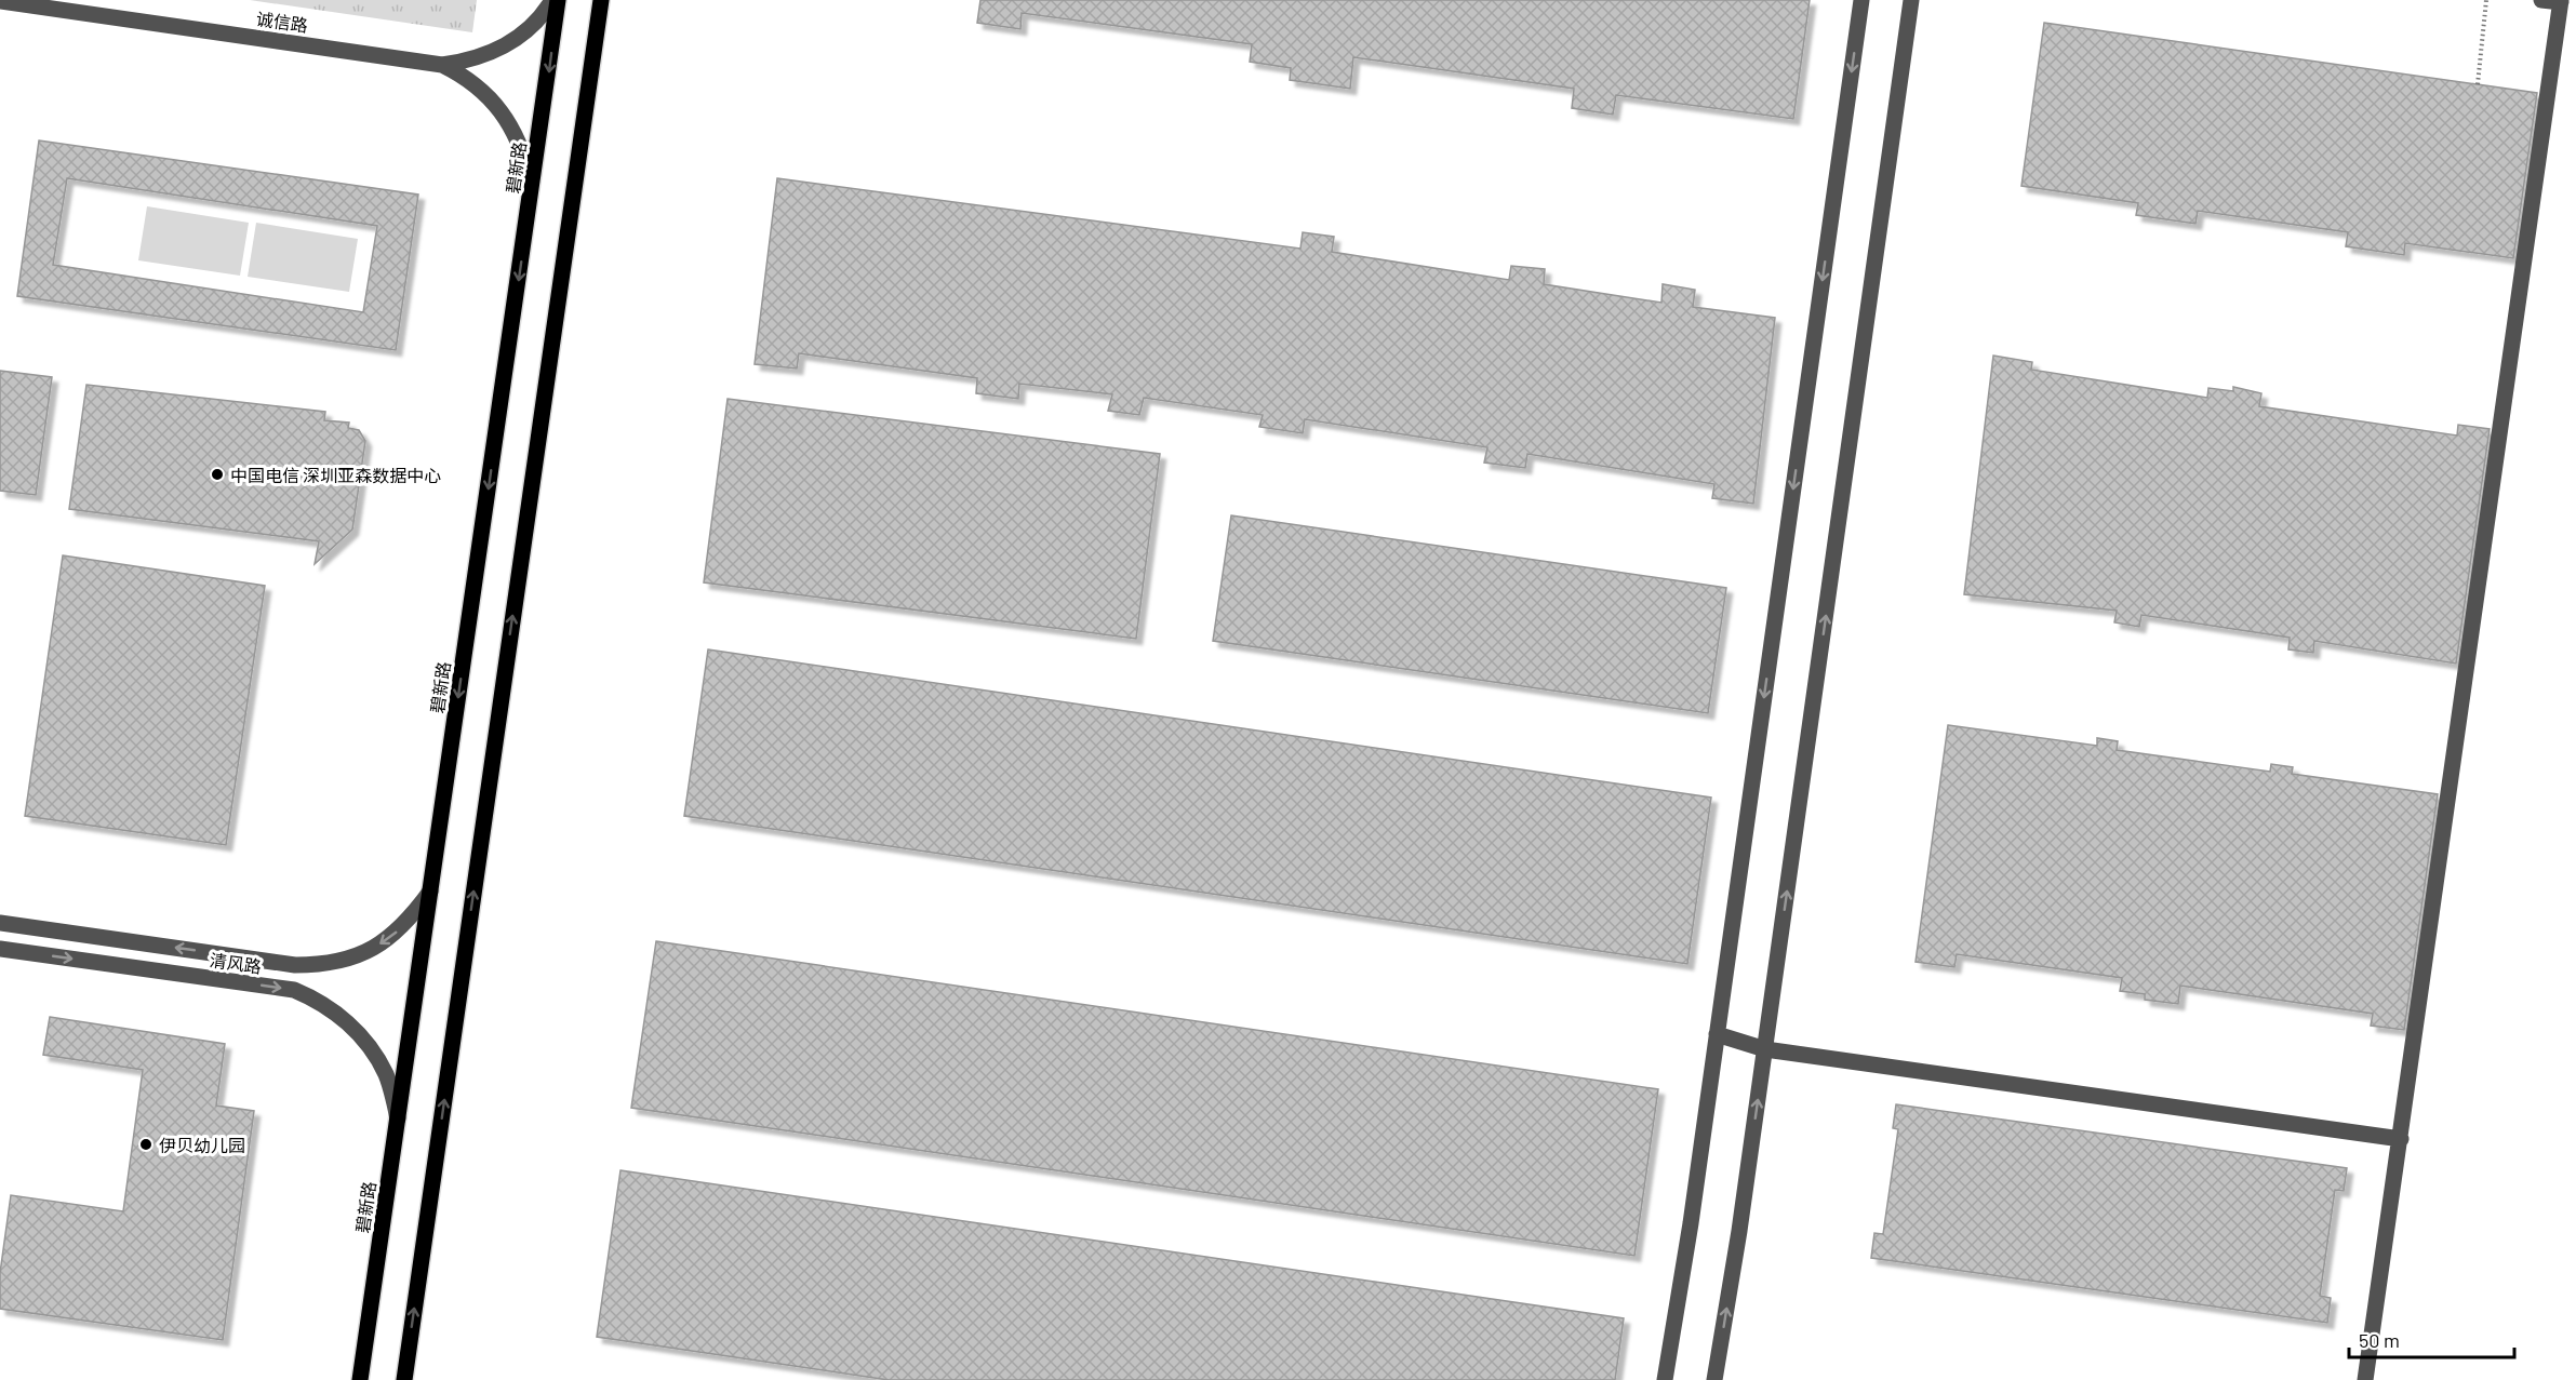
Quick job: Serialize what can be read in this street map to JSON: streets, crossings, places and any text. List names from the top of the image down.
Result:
{
  "streets": {
    "main road": ["碧新路"],
    "street": ["诚信路", "清风路"]
  },
  "crossings": [
    ["诚信路", "碧新路"],
    ["碧新路", "清风路"]
  ],
  "places": ["中国电信 深圳亚森数据中心", "伊贝幼儿园"],
  "scale_bar": "50 m"
}
